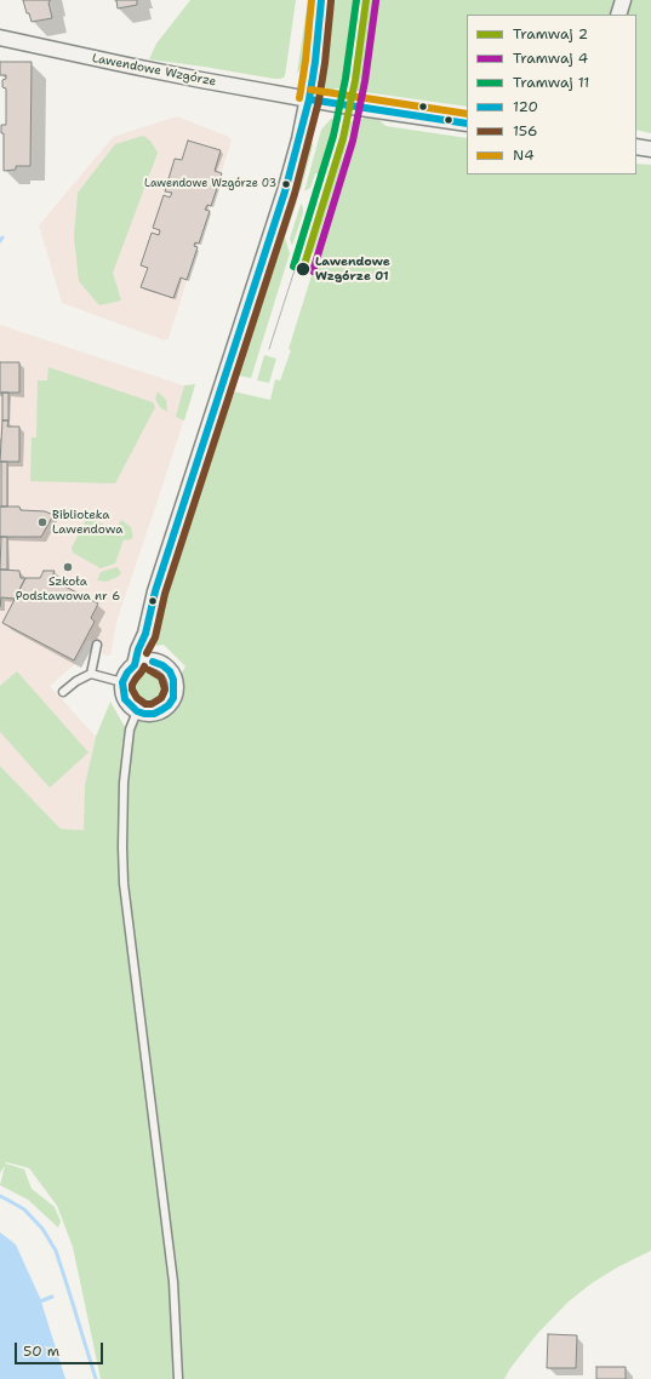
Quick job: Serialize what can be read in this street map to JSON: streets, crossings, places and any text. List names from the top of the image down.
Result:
{
  "streets": {
    "street": ["Lawendowe Wzgórze"]
  },
  "places": [
    "Lawendowe Wzgórze 03",
    "Lawendowe Wzgórze 01",
    "Biblioteka Lawendowa",
    "Szkoła Podstawowa nr 6"
  ],
  "lines": [
    "tram line 2",
    "tram line 11",
    "transit line 120",
    "transit line N4",
    "tram line 4",
    "transit line 156"
  ],
  "legend": [
    "Tramwaj 2",
    "Tramwaj 4",
    "Tramwaj 11",
    "120",
    "156",
    "N4"
  ],
  "scale_bar": "50 m"
}
